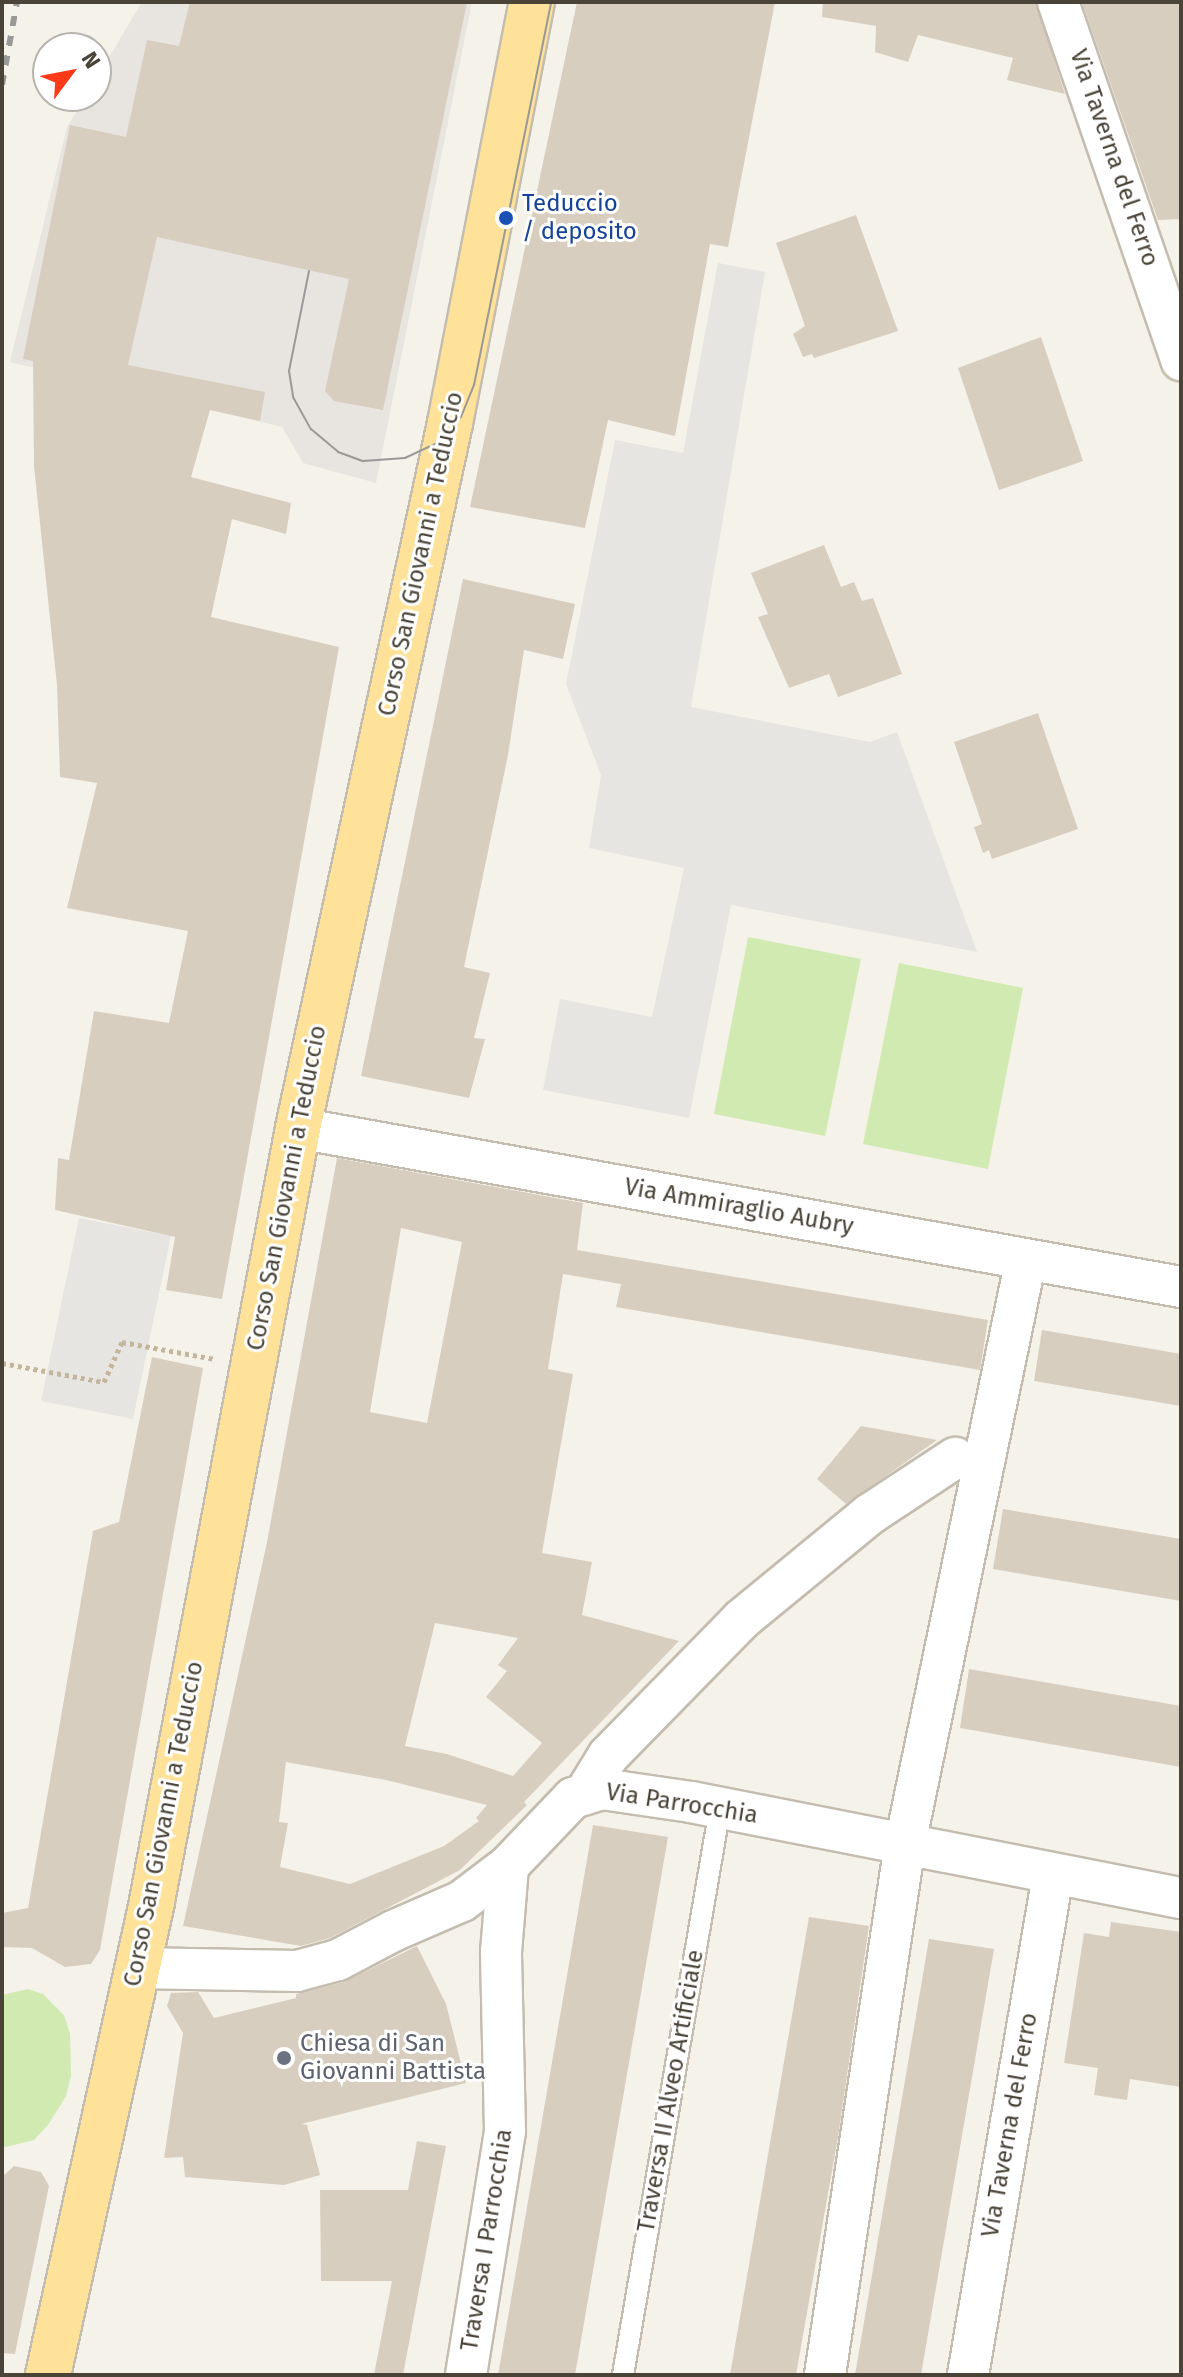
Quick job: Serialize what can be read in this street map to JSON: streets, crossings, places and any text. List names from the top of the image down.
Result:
{
  "streets": {
    "main road": ["Corso San Giovanni a Teduccio"],
    "street": [
      "Via Taverna del Ferro",
      "Via Ammiraglio Aubry",
      "Via Parrocchia",
      "Traversa I Parrocchia"
    ],
    "lane": ["Traversa II Alveo Artificiale"]
  },
  "crossings": [
    ["Via Taverna del Ferro", "Via Parrocchia"],
    ["Corso San Giovanni a Teduccio", "Via Ammiraglio Aubry"],
    ["Corso San Giovanni a Teduccio", "Via Parrocchia"],
    ["Via Parrocchia", "Traversa II Alveo Artificiale"],
    ["Via Parrocchia", "Traversa I Parrocchia"]
  ],
  "places": ["Teduccio / deposito", "Chiesa di San Giovanni Battista"],
  "north": "top right"
}
